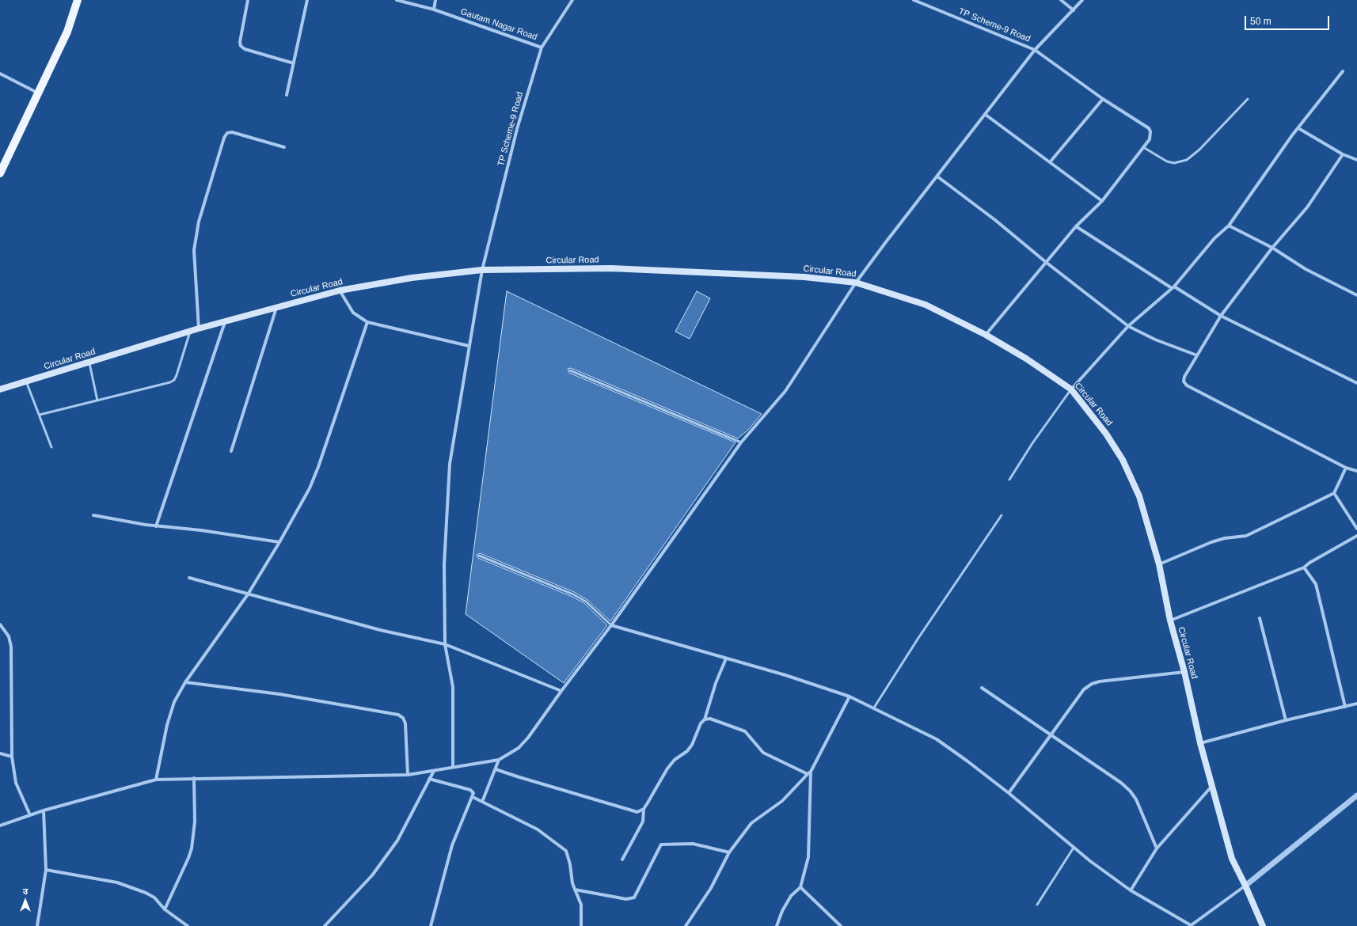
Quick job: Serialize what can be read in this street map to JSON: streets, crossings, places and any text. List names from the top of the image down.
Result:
{
  "streets": {
    "main road": ["Circular Road"],
    "street": ["Gautam Nagar Road", "TP Scheme-9 Road"]
  },
  "crossings": [
    ["Gautam Nagar Road", "TP Scheme-9 Road"],
    ["TP Scheme-9 Road", "Circular Road"]
  ],
  "scale_bar": "50 m",
  "north": "top"
}
